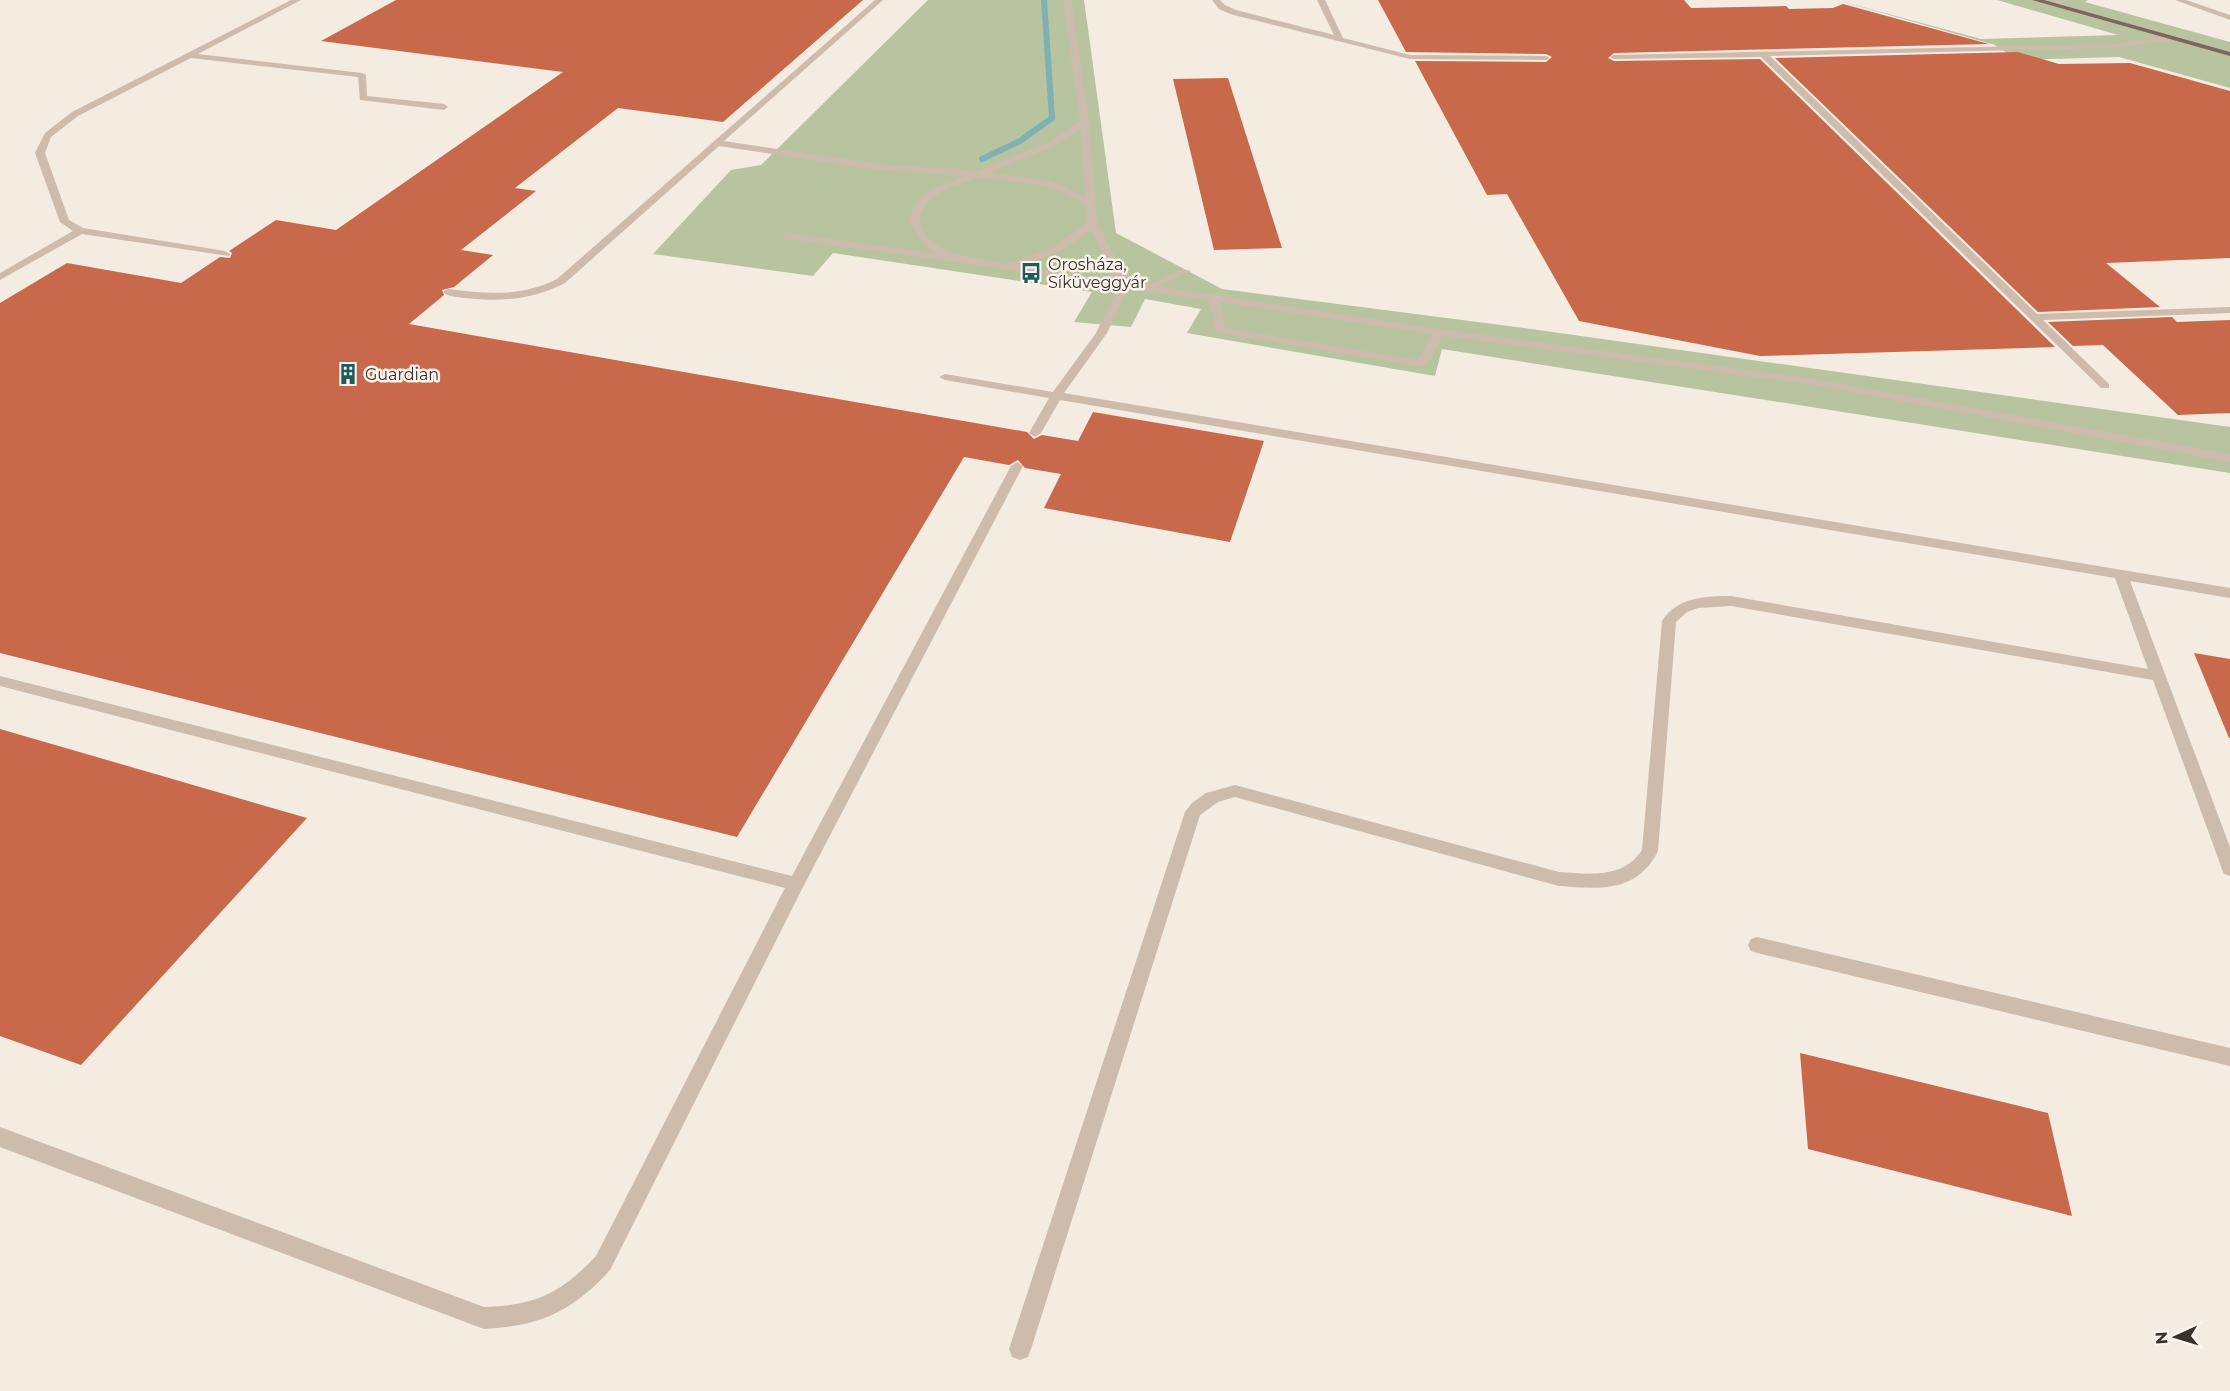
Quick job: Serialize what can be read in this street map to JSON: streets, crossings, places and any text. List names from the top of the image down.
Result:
{
  "places": {
    "bus stop": ["Orosháza, Síküveggyár"],
    "building": ["Guardian"]
  },
  "north": "left"
}
